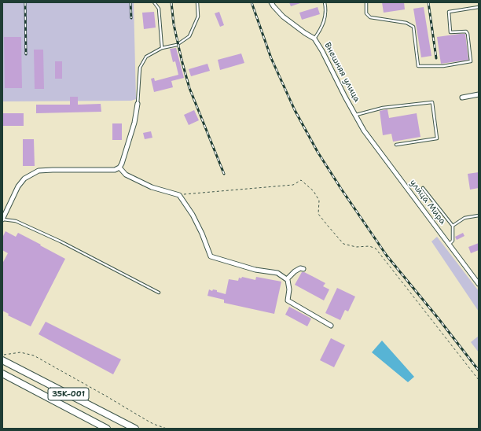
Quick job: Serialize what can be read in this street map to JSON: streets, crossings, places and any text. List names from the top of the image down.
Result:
{
  "streets": {
    "main road": ["35К-001"],
    "street": ["Внешняя улица", "улица Мира"]
  },
  "crossings": [
    ["Внешняя улица", "улица Мира"]
  ]
}
